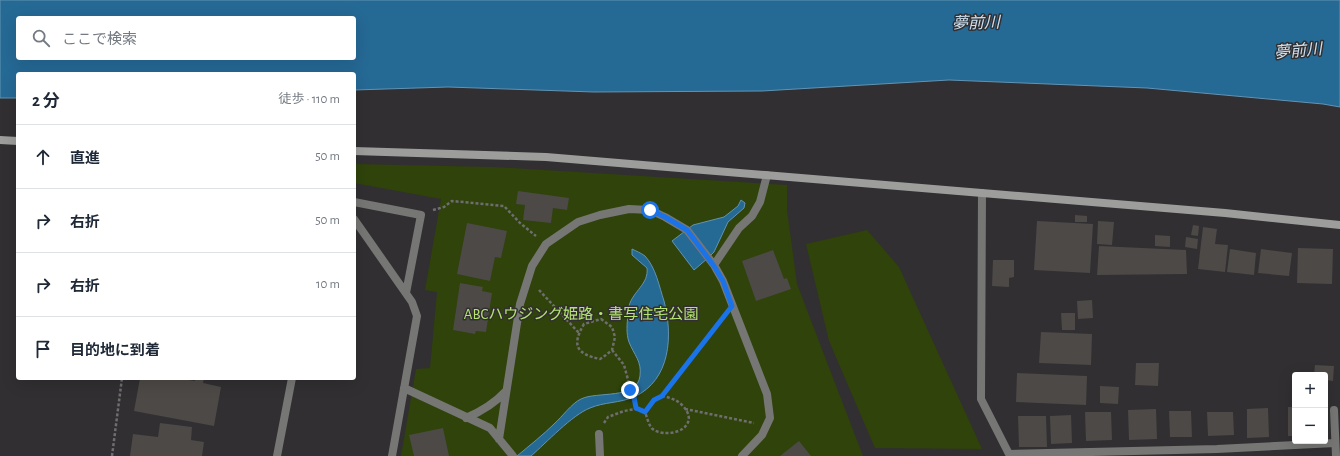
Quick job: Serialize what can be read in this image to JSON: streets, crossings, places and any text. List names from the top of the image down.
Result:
{
  "water": ["夢前川"],
  "parks": ["ABCハウジング姫路・書写住宅公園"],
  "page": {
    "search": "ここで検索",
    "heading": ["2 分", "徒歩 · 110 m"],
    "list": [
      ["直進", "50 m"],
      ["右折", "50 m"],
      ["右折", "10 m"],
      "目的地に到着"
    ],
    "map_buttons": ["+", "−"]
  }
}
